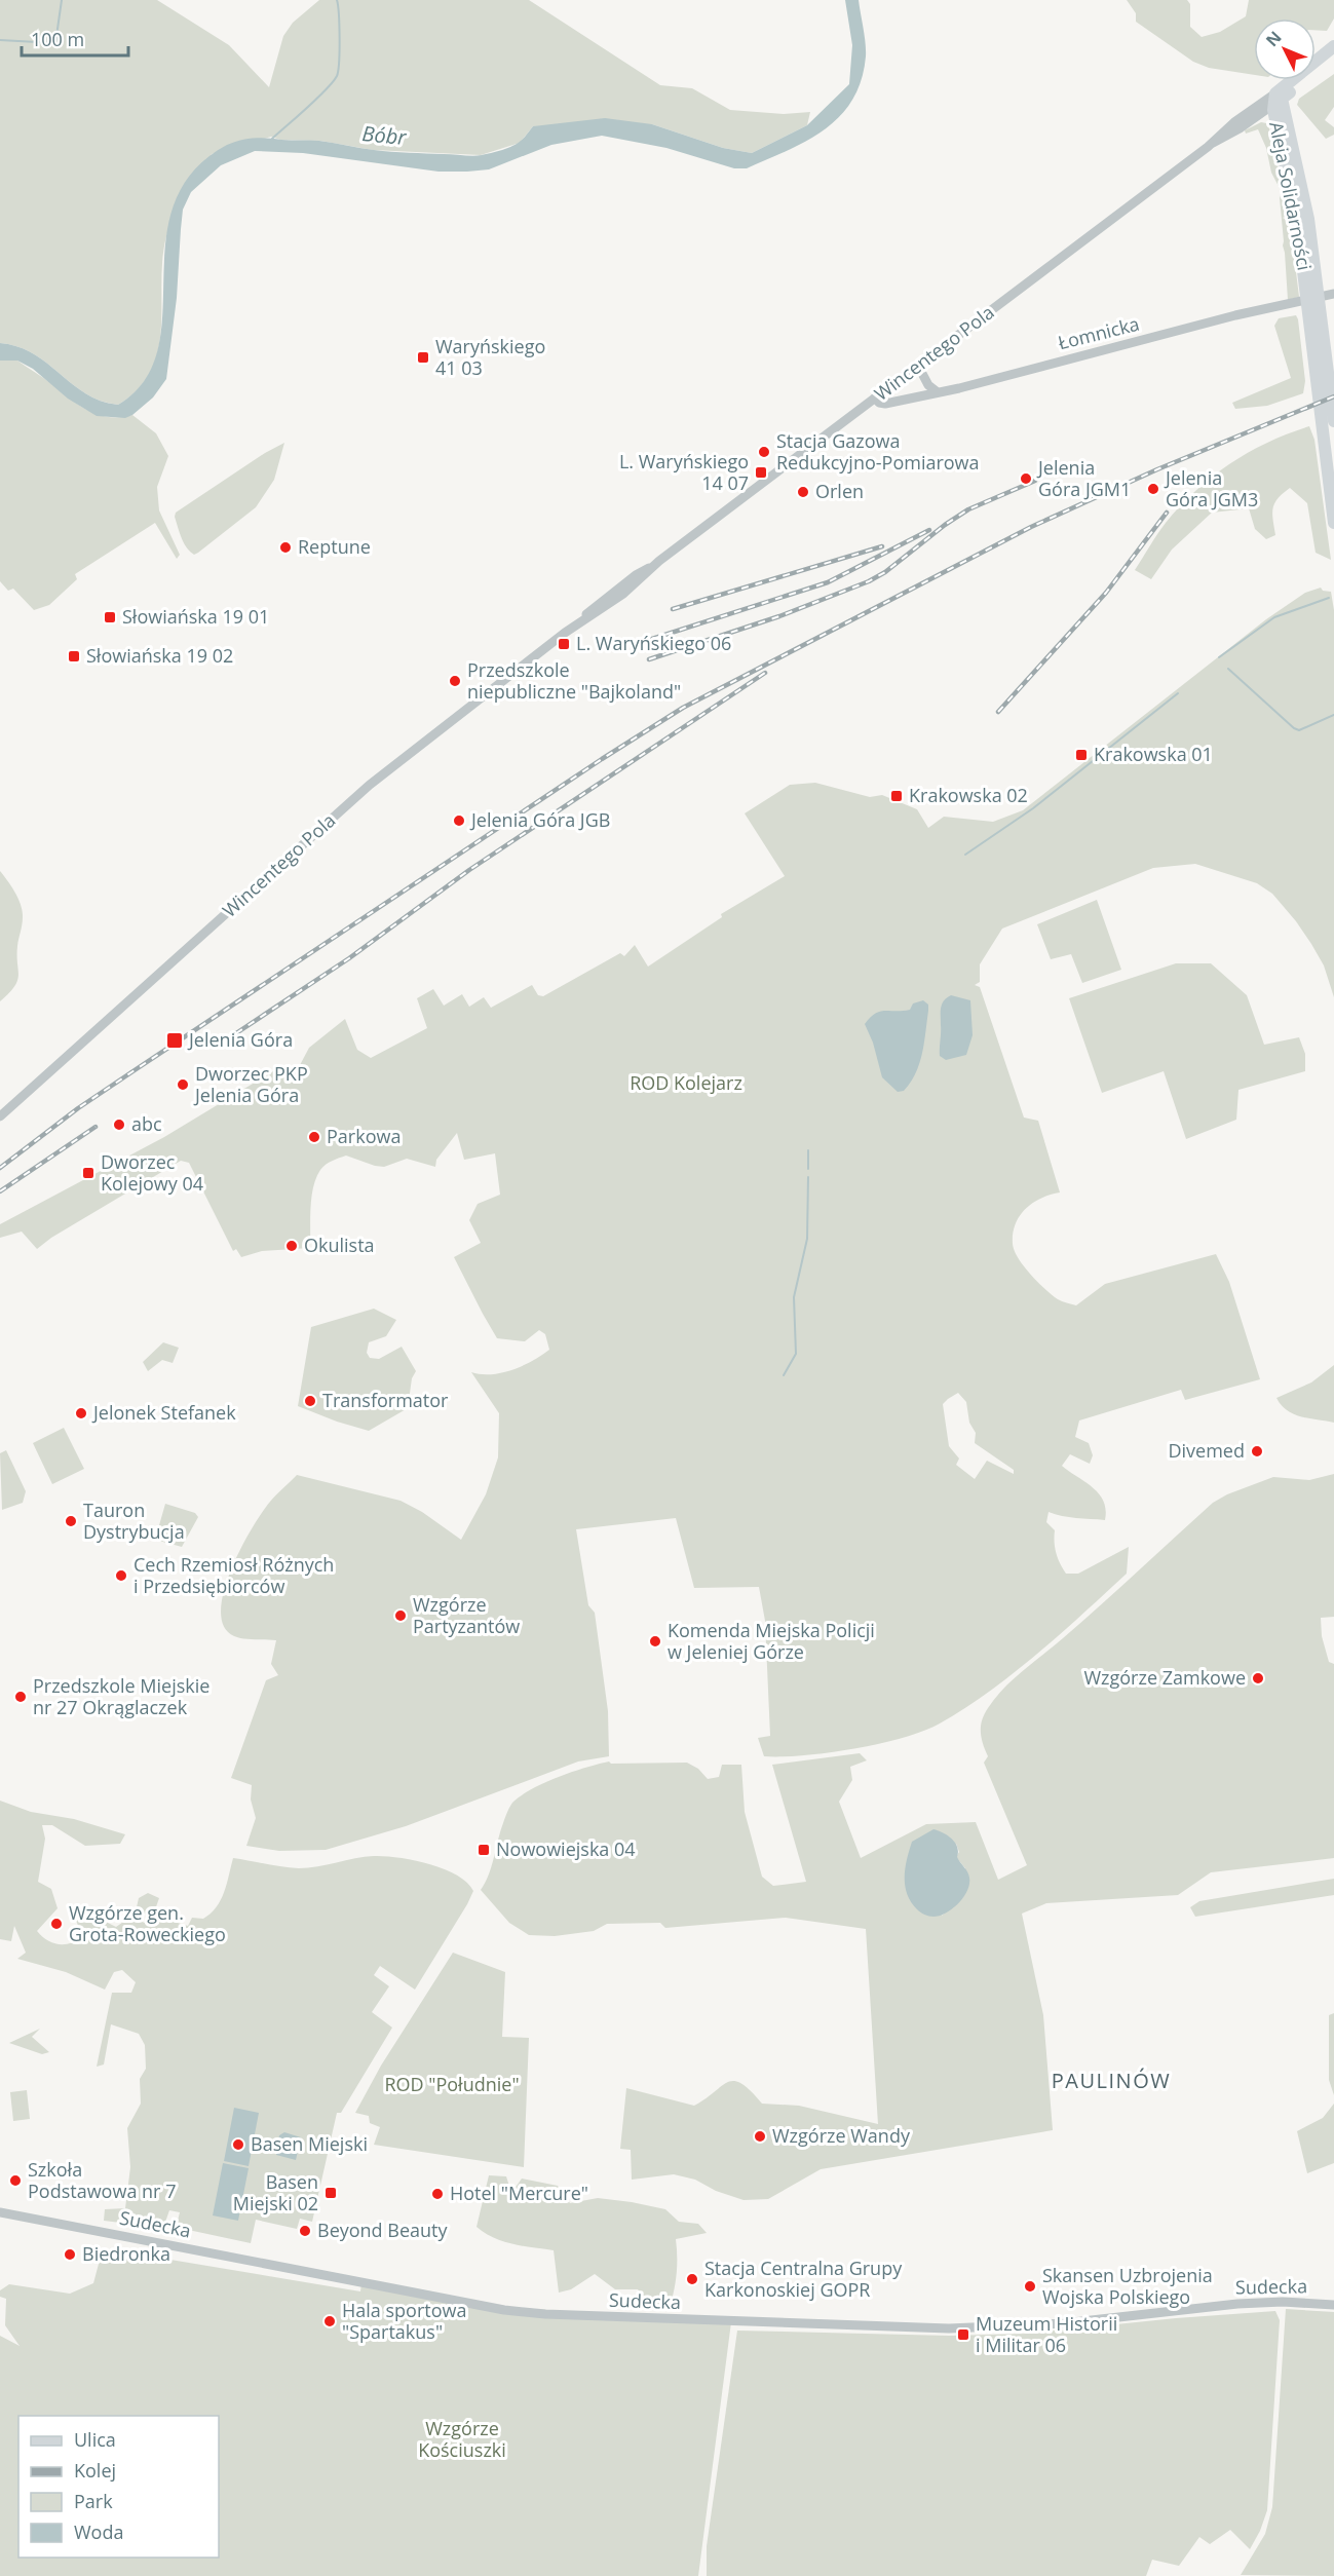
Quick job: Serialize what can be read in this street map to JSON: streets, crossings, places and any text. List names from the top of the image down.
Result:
{
  "streets": {
    "main road": ["Aleja Solidarności", "Wincentego Pola"],
    "street": ["Łomnicka", "Sudecka"]
  },
  "crossings": [
    ["Aleja Solidarności", "Wincentego Pola"],
    ["Łomnicka", "Wincentego Pola"]
  ],
  "districts": ["PAULINÓW"],
  "water": ["Bóbr"],
  "parks": ["ROD Kolejarz", "ROD \"Południe\"", "Wzgórze Kościuszki"],
  "places": {
    "transit": [
      "Waryńskiego 41 03",
      "L. Waryńskiego 14 07",
      "Słowiańska 19 01",
      "L. Waryńskiego 06",
      "Słowiańska 19 02",
      "Krakowska 01",
      "Krakowska 02",
      "Jelenia Góra",
      "Dworzec Kolejowy 04",
      "Nowowiejska 04",
      "Basen Miejski 02",
      "Muzeum Historii i Militar 06"
    ],
    "other": [
      "Stacja Gazowa Redukcyjno-Pomiarowa",
      "Jelenia Góra JGM1",
      "Jelenia Góra JGM3",
      "Orlen",
      "Reptune",
      "Przedszkole niepubliczne \"Bajkoland\"",
      "Jelenia Góra JGB",
      "Dworzec PKP Jelenia Góra",
      "abc",
      "Parkowa",
      "Okulista",
      "Transformator",
      "Jelonek Stefanek",
      "Divemed",
      "Tauron Dystrybucja",
      "Cech Rzemiosł Różnych i Przedsiębiorców",
      "Wzgórze Partyzantów",
      "Komenda Miejska Policji w Jeleniej Górze",
      "Wzgórze Zamkowe",
      "Przedszkole Miejskie nr 27 Okrąglaczek",
      "Wzgórze gen. Grota-Roweckiego",
      "Wzgórze Wandy",
      "Basen Miejski",
      "Szkoła Podstawowa nr 7",
      "Hotel \"Mercure\"",
      "Beyond Beauty",
      "Biedronka",
      "Stacja Centralna Grupy Karkonoskiej GOPR",
      "Skansen Uzbrojenia Wojska Polskiego",
      "Hala sportowa \"Spartakus\""
    ]
  },
  "legend": [
    "Ulica",
    "Kolej",
    "Park",
    "Woda"
  ],
  "scale_bar": "100 m",
  "north": "top left"
}
